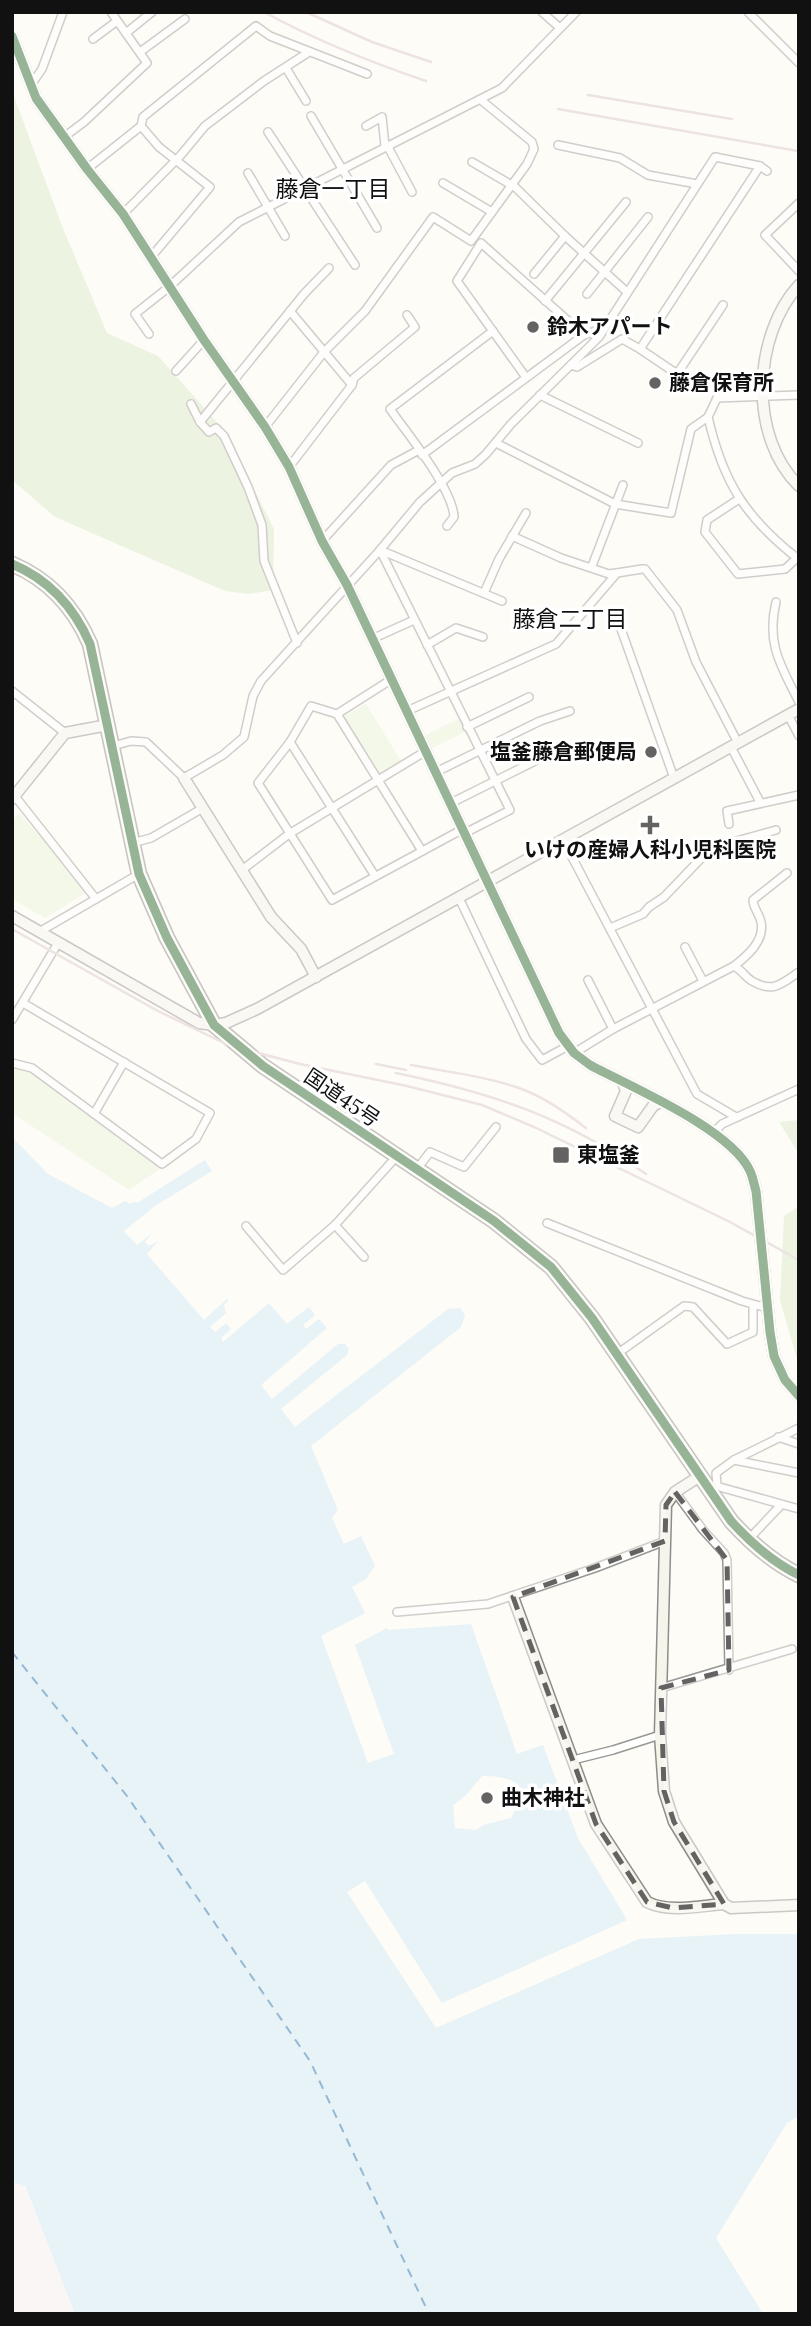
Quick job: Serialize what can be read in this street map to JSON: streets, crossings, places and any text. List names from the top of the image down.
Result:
{
  "streets": {
    "highway": ["国道45号"]
  },
  "districts": ["藤倉一丁目", "藤倉二丁目"],
  "places": {
    "other": [
      "鈴木アパート",
      "藤倉保育所",
      "塩釜藤倉郵便局",
      "曲木神社"
    ],
    "health": ["いけの産婦人科小児科医院"],
    "transit": ["東塩釜"]
  }
}
